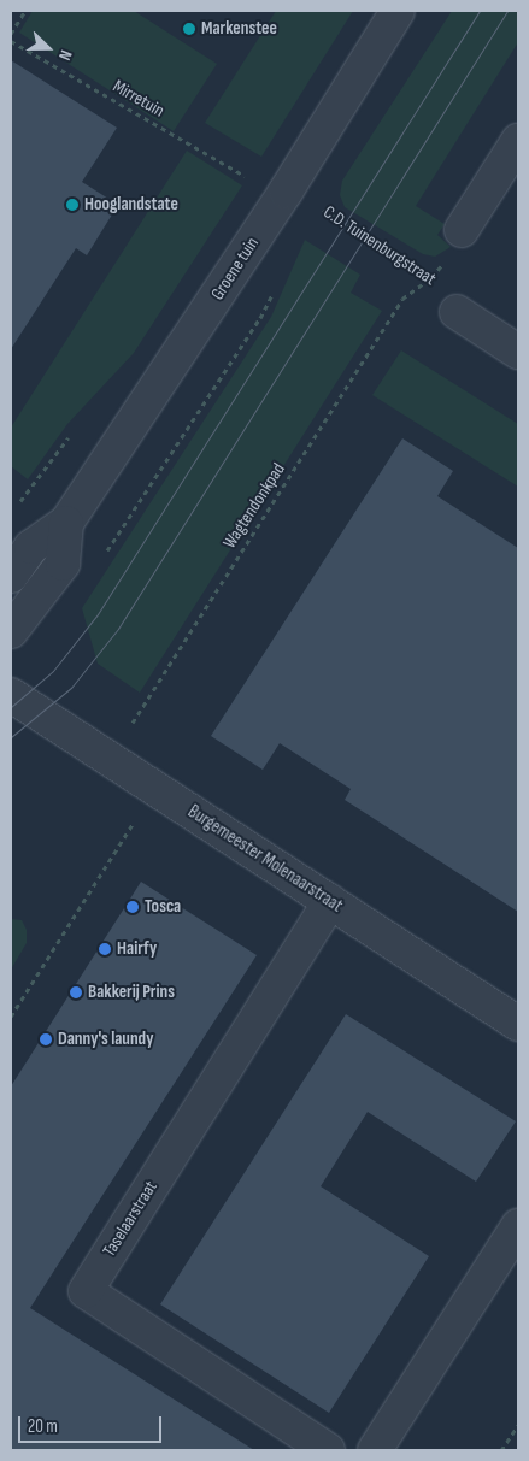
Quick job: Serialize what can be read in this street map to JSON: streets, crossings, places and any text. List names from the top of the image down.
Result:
{
  "streets": {
    "street": ["Groene tuin", "Burgemeester Molenaarstraat", "Taselaarstraat"],
    "path": ["Mirretuin", "C.D. Tuinenburgstraat", "Wagtendonkpad"]
  },
  "crossings": [
    ["Mirretuin", "C.D. Tuinenburgstraat"],
    ["C.D. Tuinenburgstraat", "Groene tuin"],
    ["C.D. Tuinenburgstraat", "Wagtendonkpad"],
    ["Wagtendonkpad", "Burgemeester Molenaarstraat"],
    ["Burgemeester Molenaarstraat", "Taselaarstraat"]
  ],
  "places": [
    "Markenstee",
    "Hooglandstate",
    "Tosca",
    "Hairfy",
    "Bakkerij Prins",
    "Danny's laundy"
  ],
  "scale_bar": "20 m",
  "north": "right"
}
